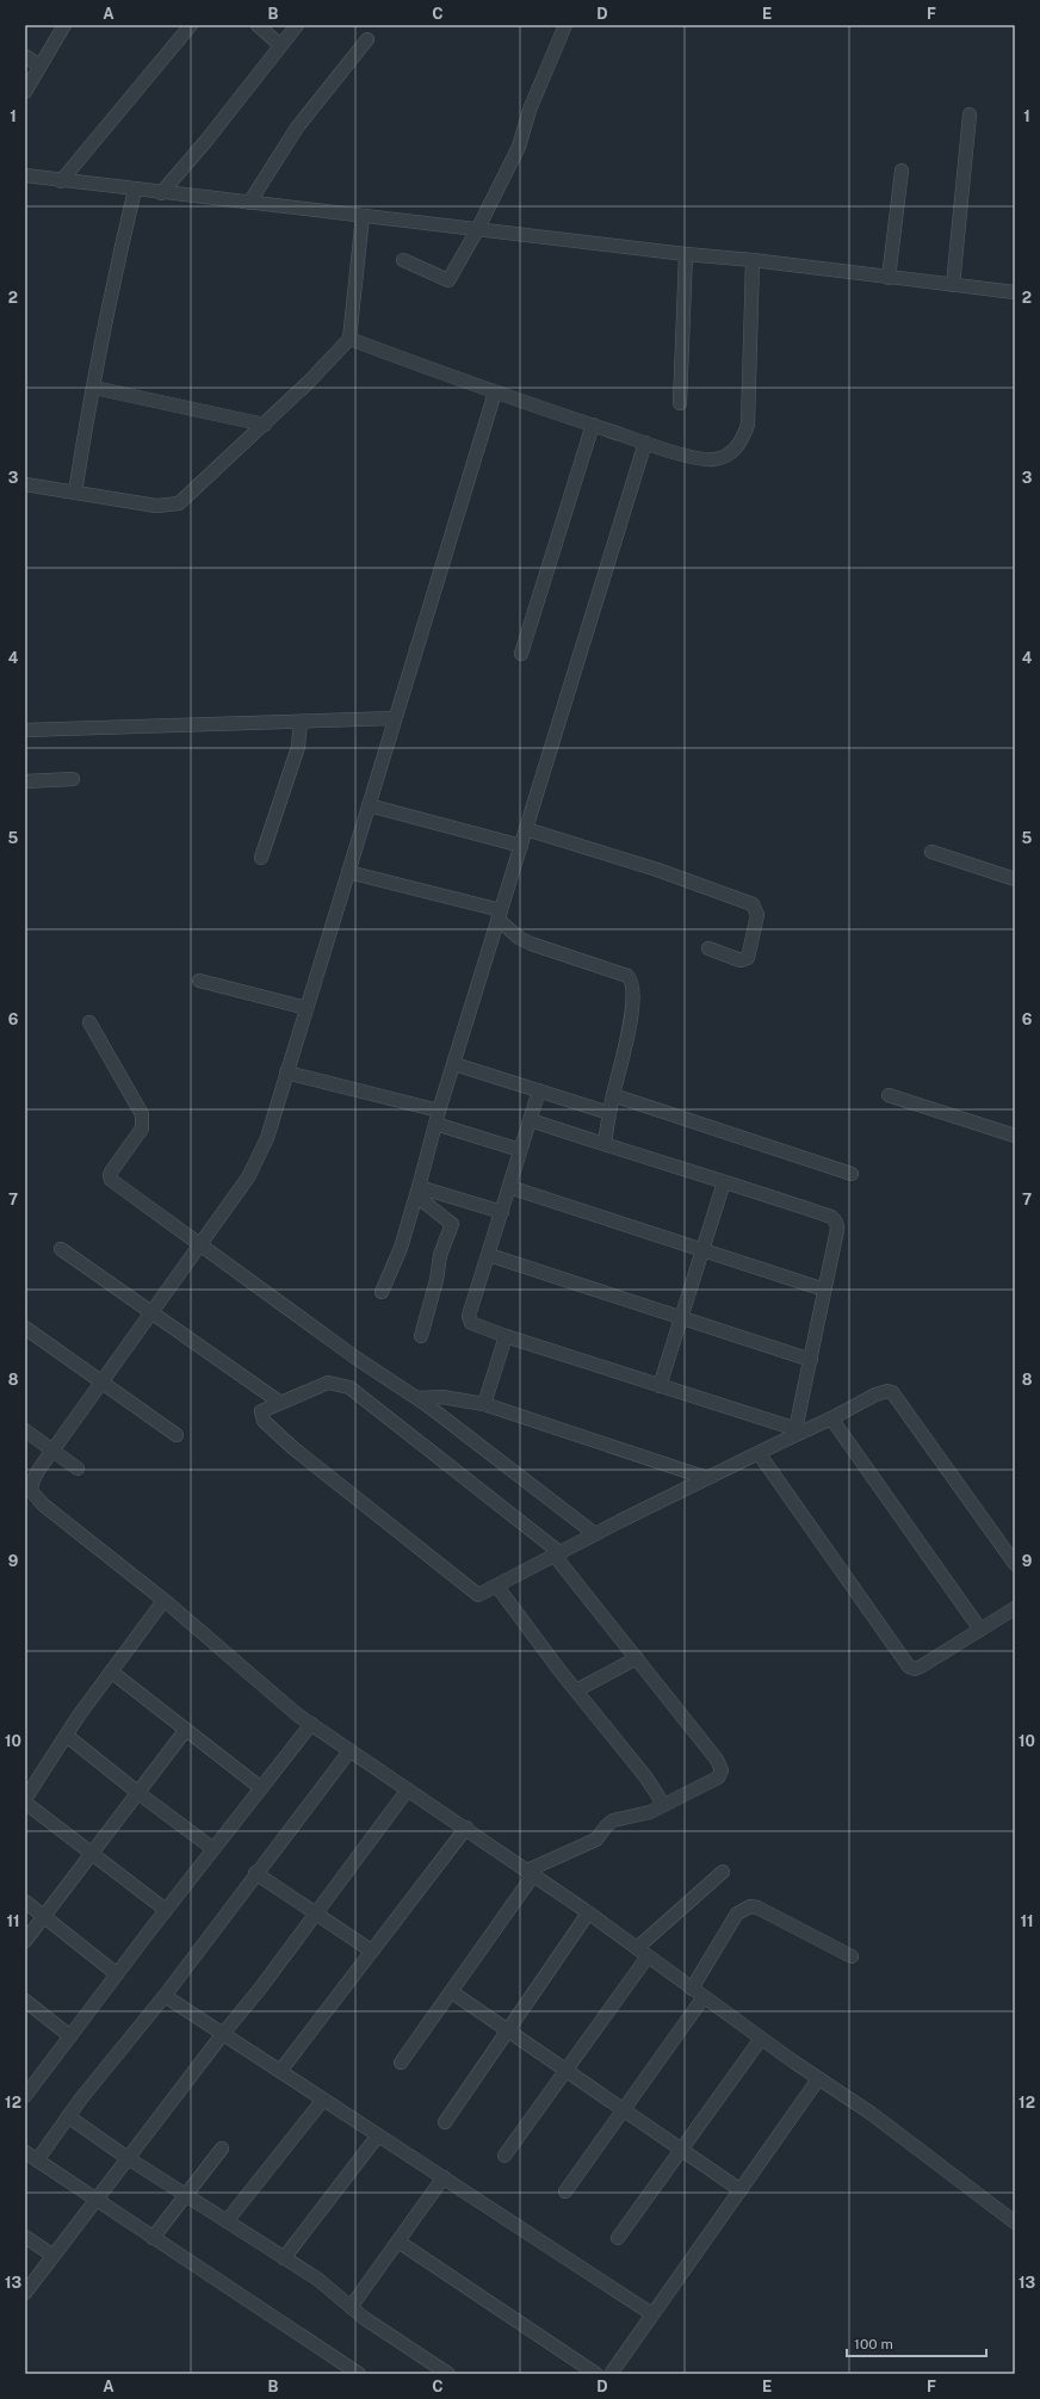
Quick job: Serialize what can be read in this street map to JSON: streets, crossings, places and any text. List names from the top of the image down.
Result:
{
  "scale_bar": "100 m",
  "grid": {
    "columns": [
      "A",
      "B",
      "C",
      "D",
      "E",
      "F"
    ],
    "rows": [
      "1",
      "2",
      "3",
      "4",
      "5",
      "6",
      "7",
      "8",
      "9",
      "10",
      "11",
      "12",
      "13"
    ]
  }
}
